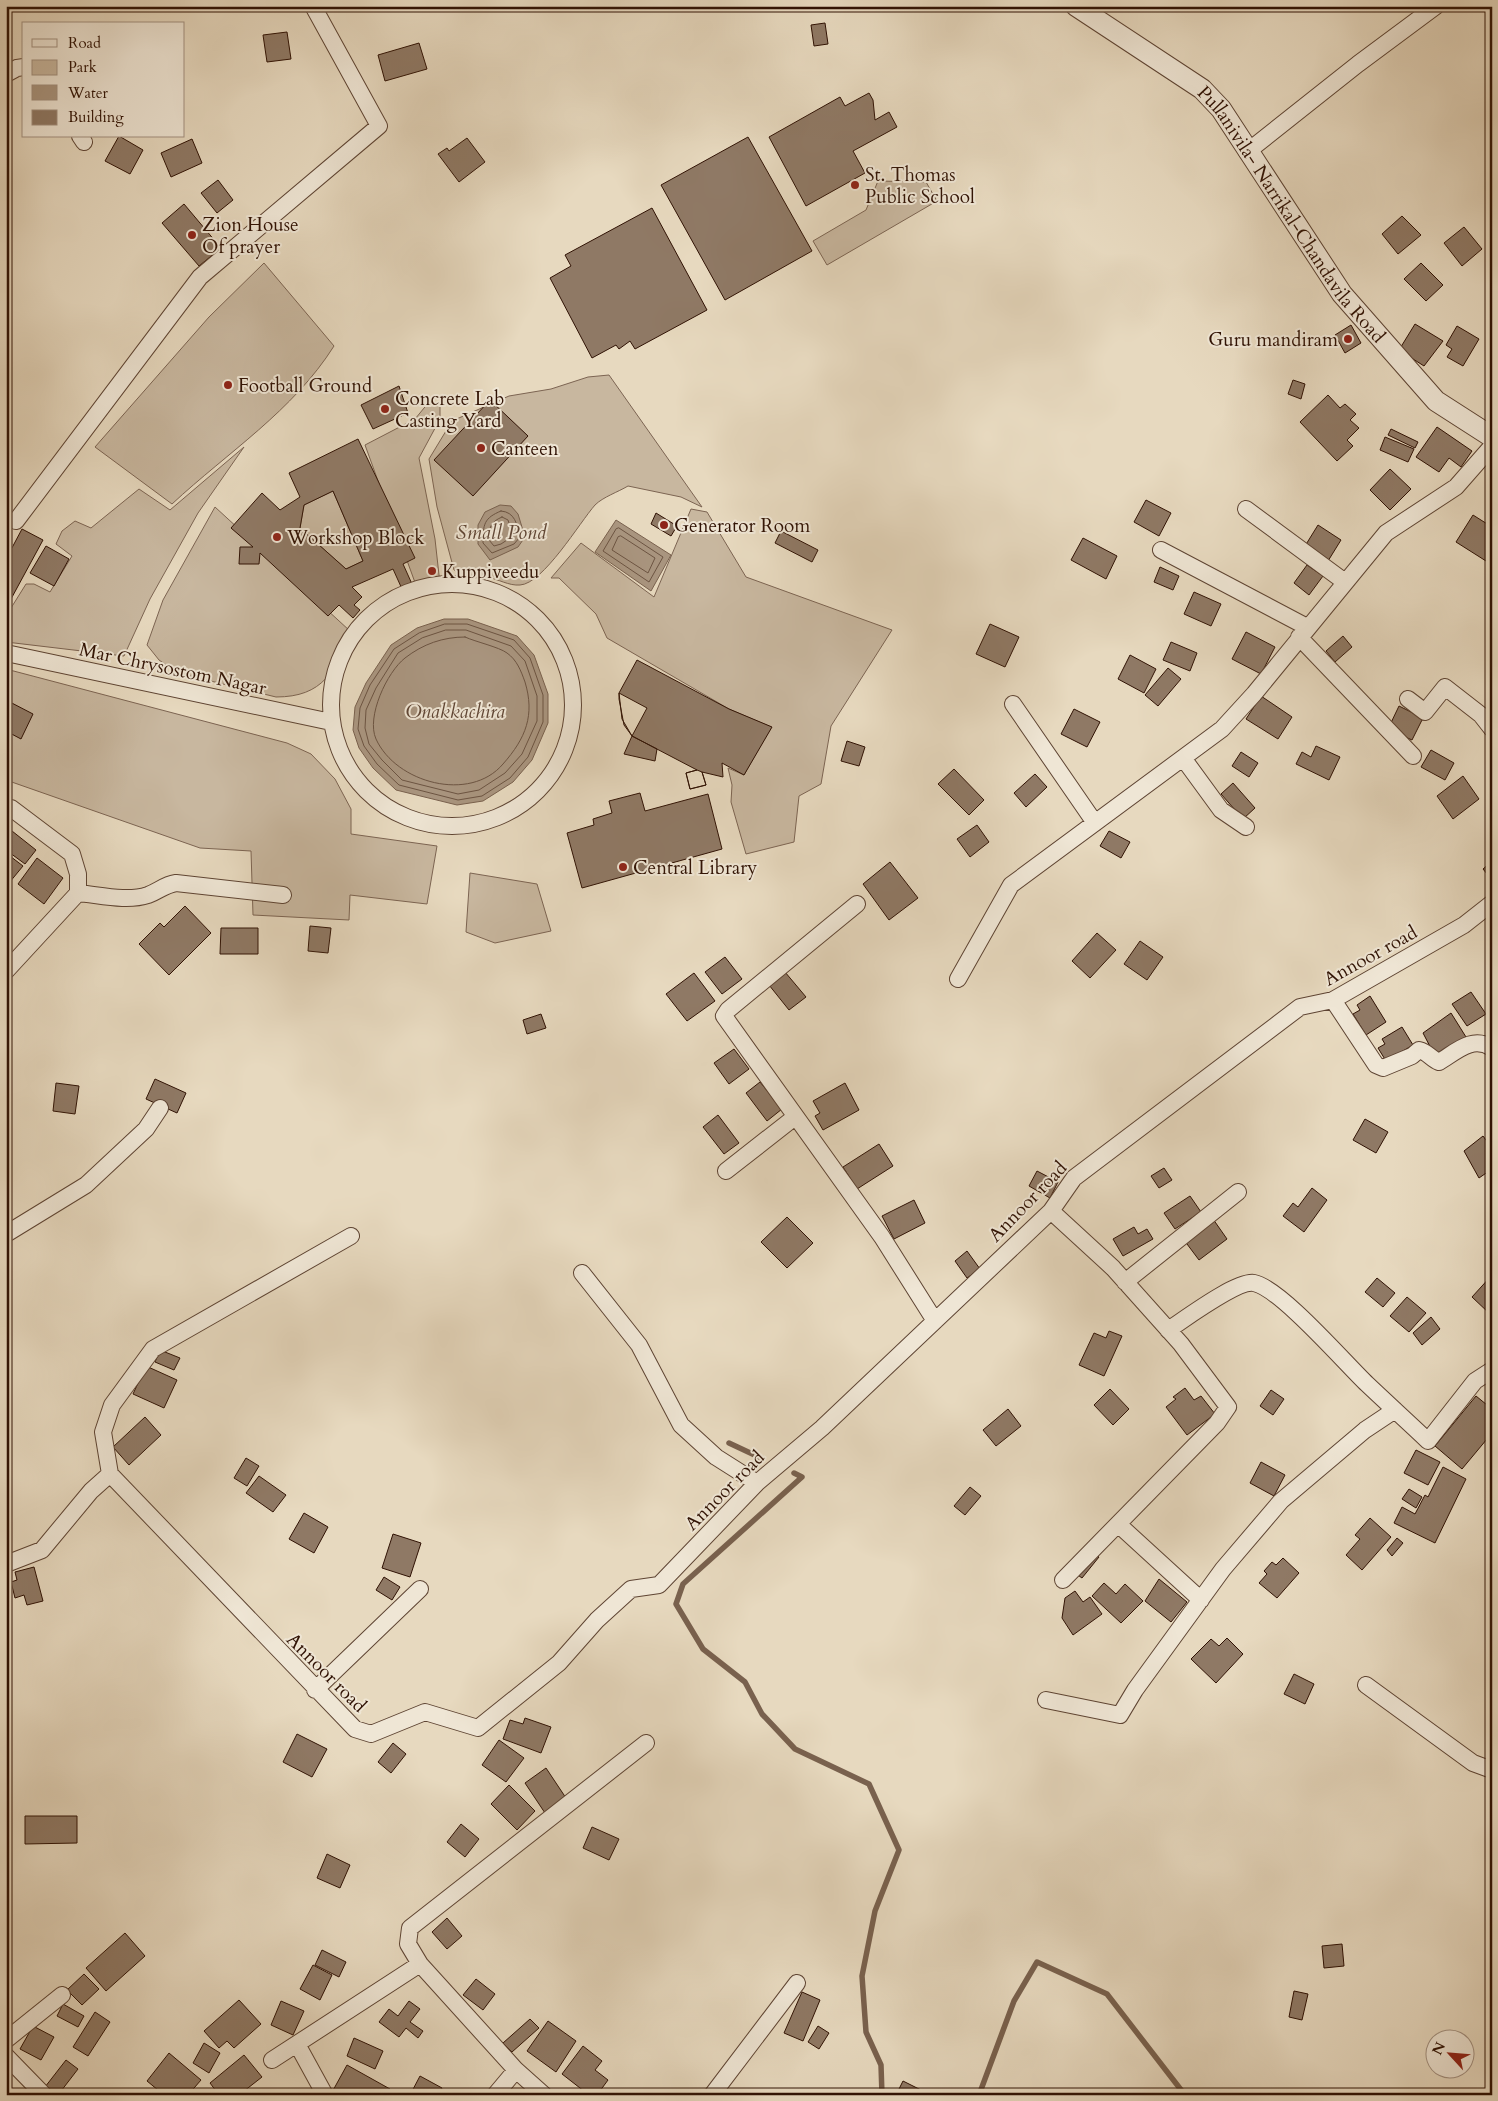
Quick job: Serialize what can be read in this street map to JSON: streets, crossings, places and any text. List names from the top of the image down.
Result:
{
  "streets": {
    "street": ["Pullanivila- Narrikal-Chandavila Road", "Mar Chrysostom Nagar", "Annoor road"]
  },
  "water": ["Small Pond", "Onakkachira"],
  "places": [
    "St. Thomas Public School",
    "Zion House Of prayer",
    "Guru mandiram",
    "Football Ground",
    "Concrete Lab Casting Yard",
    "Canteen",
    "Generator Room",
    "Workshop Block",
    "Kuppiveedu",
    "Central Library"
  ],
  "legend": [
    "Road",
    "Park",
    "Water",
    "Building"
  ],
  "north": "top left"
}
